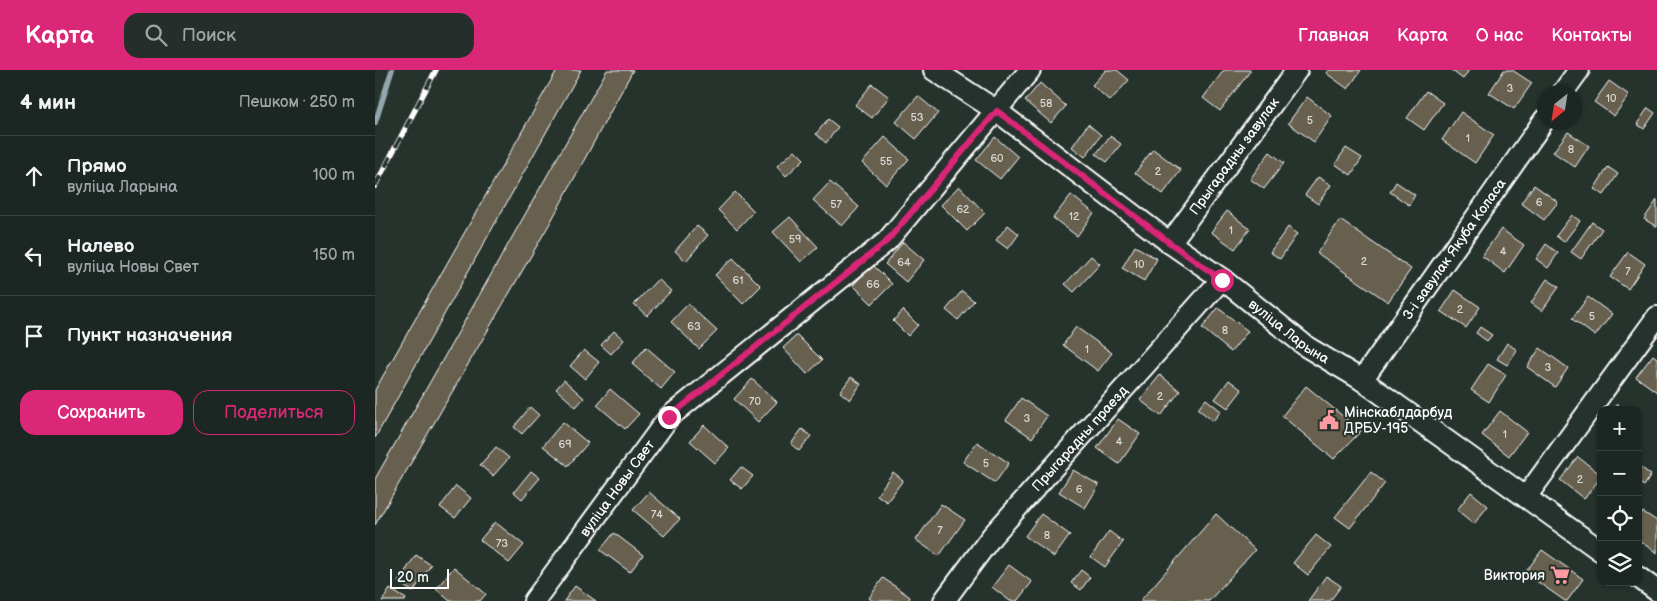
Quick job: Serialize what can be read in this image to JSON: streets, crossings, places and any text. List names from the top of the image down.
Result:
{
  "streets": {
    "street": [
      "Прыгарадны завулак",
      "3-і завулак Якуба Коласа",
      "вуліца Ларына",
      "Прыгарадны праезд",
      "вуліца Новы Свет"
    ]
  },
  "crossings": [
    ["Прыгарадны завулак", "вуліца Ларына"],
    ["3-і завулак Якуба Коласа", "вуліца Ларына"],
    ["вуліца Ларына", "Прыгарадны праезд"],
    ["вуліца Ларына", "вуліца Новы Свет"]
  ],
  "places": {
    "public building": ["Мінскаблдарбуд ДРБУ-195"],
    "supermarket": ["Виктория"]
  },
  "house_numbers": [
    "3",
    "10",
    "58",
    "53",
    "5",
    "1",
    "8",
    "60",
    "55",
    "2",
    "6",
    "57",
    "62",
    "12",
    "1",
    "59",
    "4",
    "2",
    "64",
    "10",
    "7",
    "61",
    "66",
    "2",
    "5",
    "63",
    "8",
    "1",
    "3",
    "2",
    "70",
    "3",
    "1",
    "4",
    "69",
    "5",
    "2",
    "6",
    "74",
    "7",
    "8",
    "73"
  ],
  "scale_bar": "20 m",
  "north": "bottom left",
  "page": {
    "header": "Карта",
    "search": "Поиск",
    "nav": [
      "Главная",
      "Карта",
      "О нас",
      "Контакты"
    ],
    "heading": ["4 мин", "Пешком · 250 m"],
    "list": [
      ["Прямо", "вуліца Ларына", "100 m"],
      ["Налево", "вуліца Новы Свет", "150 m"],
      "Пункт назначения"
    ],
    "buttons": ["Сохранить", "Поделиться"],
    "map_buttons": ["+", "−"],
    "scale": "20 m"
  }
}
